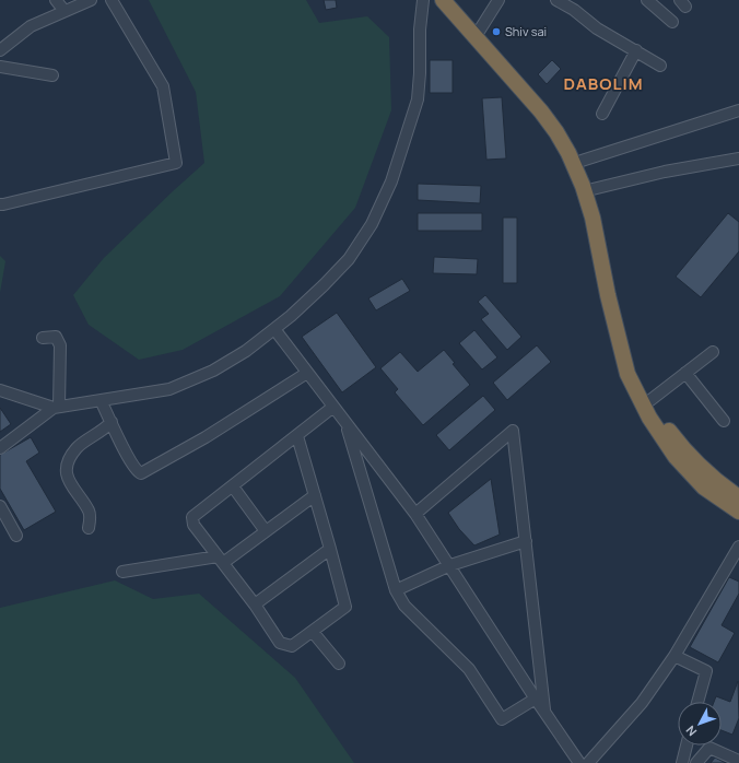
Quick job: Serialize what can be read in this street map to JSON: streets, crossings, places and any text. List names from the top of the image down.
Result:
{
  "districts": ["DABOLIM"],
  "places": ["Shiv sai"],
  "north": "bottom left"
}
